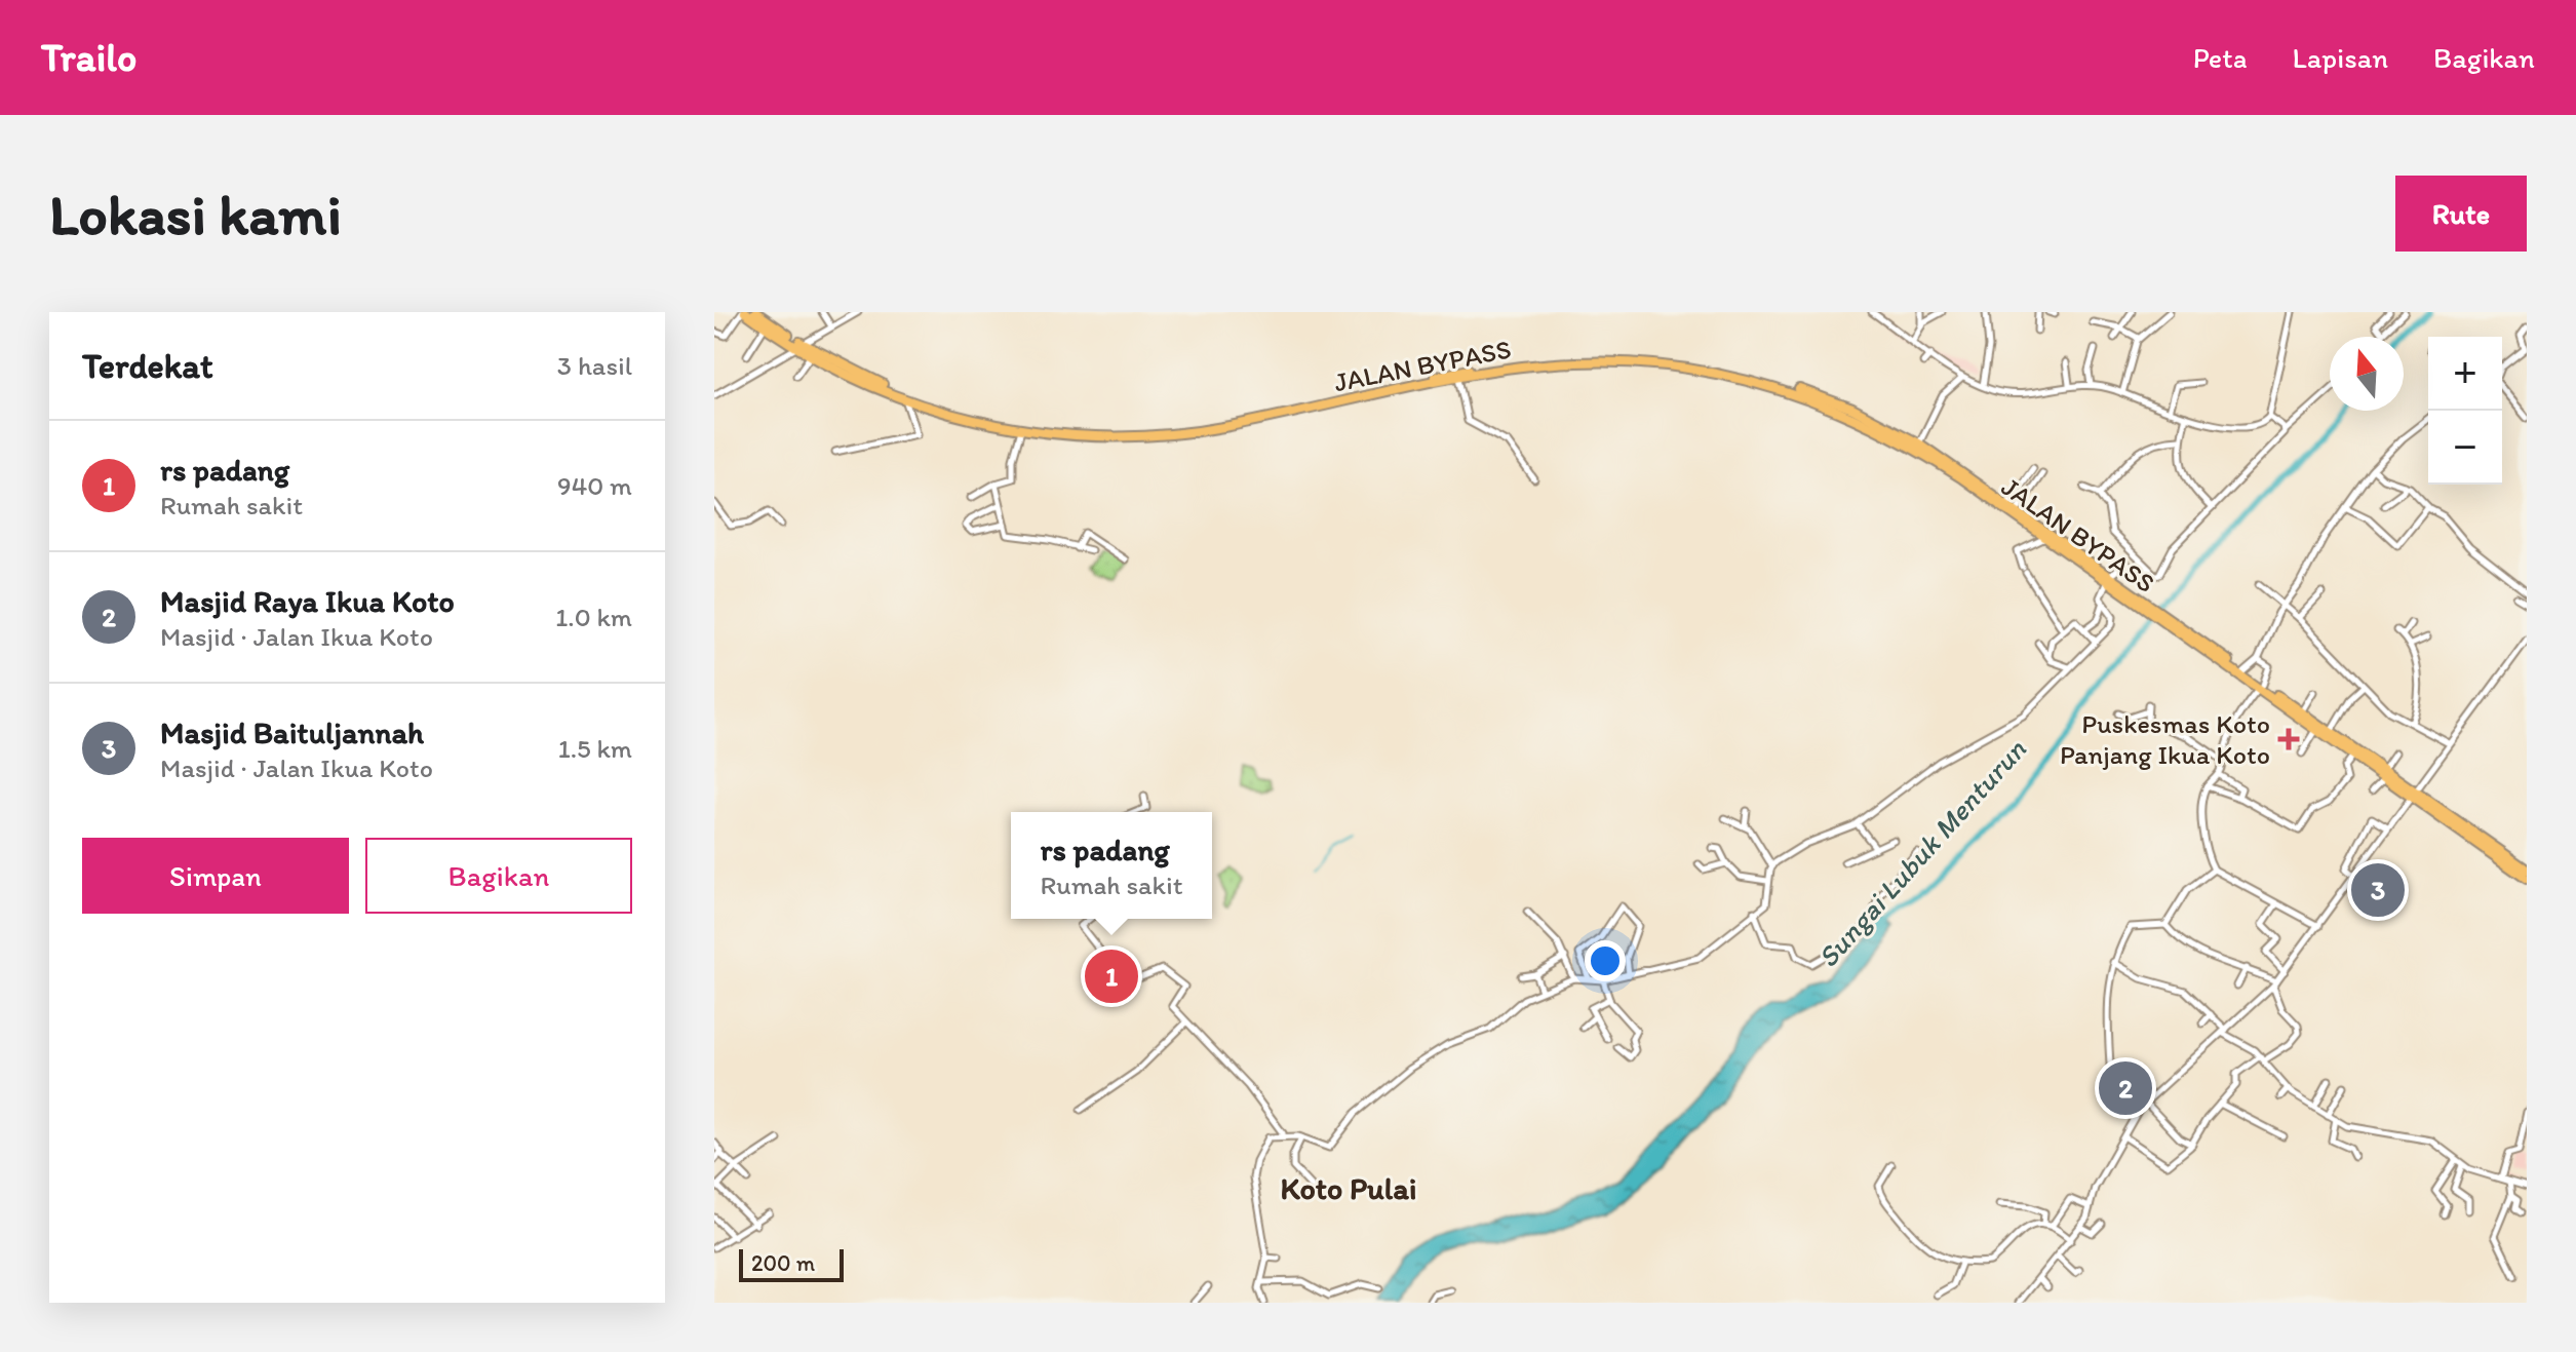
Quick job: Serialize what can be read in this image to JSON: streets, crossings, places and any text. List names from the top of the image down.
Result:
{
  "streets": {
    "highway": ["JALAN BYPASS"]
  },
  "districts": ["Koto Pulai"],
  "water": ["Sungai Lubuk Menturun"],
  "places": {
    "health": ["Puskesmas Koto Panjang Ikua Koto"]
  },
  "scale_bar": "200 m",
  "north": "top",
  "page": {
    "header": "Trailo",
    "nav": ["Peta", "Lapisan", "Bagikan"],
    "buttons": [
      "Rute",
      ["Simpan", "Bagikan"]
    ],
    "title": "Lokasi kami",
    "heading": ["Terdekat", "3 hasil"],
    "map_buttons": ["+", "−"],
    "list": [
      {
        "mark": "1",
        "name": "rs padang",
        "note": "Rumah sakit",
        "value": "940 m"
      },
      {
        "mark": "2",
        "name": "Masjid Raya Ikua Koto",
        "note": "Masjid · Jalan Ikua Koto",
        "value": "1.0 km"
      },
      {
        "mark": "3",
        "name": "Masjid Baituljannah",
        "note": "Masjid · Jalan Ikua Koto",
        "value": "1.5 km"
      }
    ],
    "popup": ["rs padang", "Rumah sakit"],
    "pins": ["3", "1", "2"],
    "scale": "200 m"
  }
}
